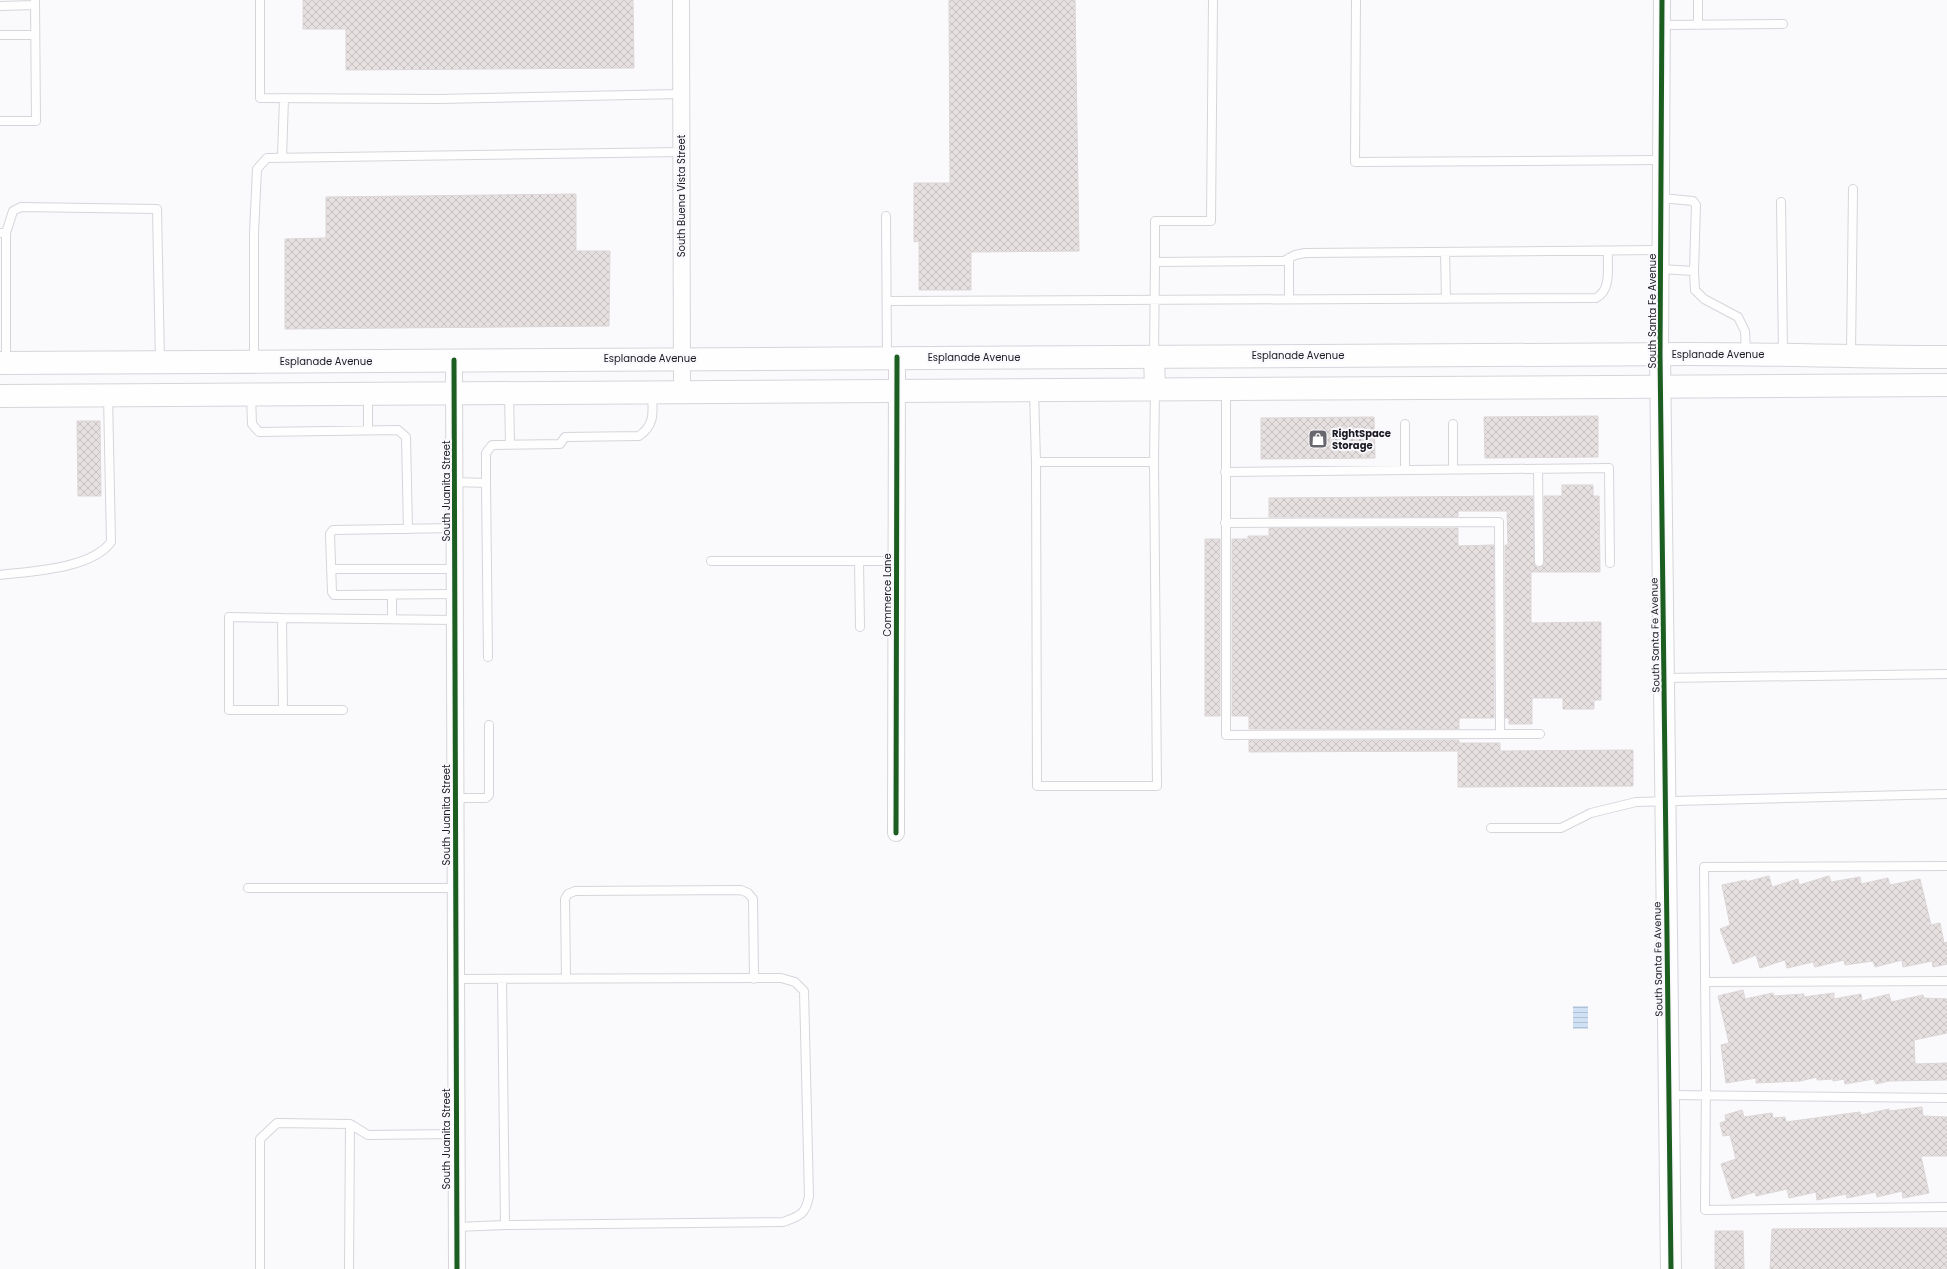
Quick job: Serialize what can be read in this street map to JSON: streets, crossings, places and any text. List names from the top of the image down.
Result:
{
  "streets": {
    "main road": ["Esplanade Avenue"],
    "street": [
      "South Buena Vista Street",
      "South Santa Fe Avenue",
      "South Juanita Street",
      "Commerce Lane"
    ]
  },
  "crossings": [
    ["South Buena Vista Street", "Esplanade Avenue"],
    ["South Santa Fe Avenue", "Esplanade Avenue"],
    ["Esplanade Avenue", "South Juanita Street"],
    ["Esplanade Avenue", "Commerce Lane"]
  ],
  "places": {
    "shop": ["RightSpace Storage"]
  }
}
